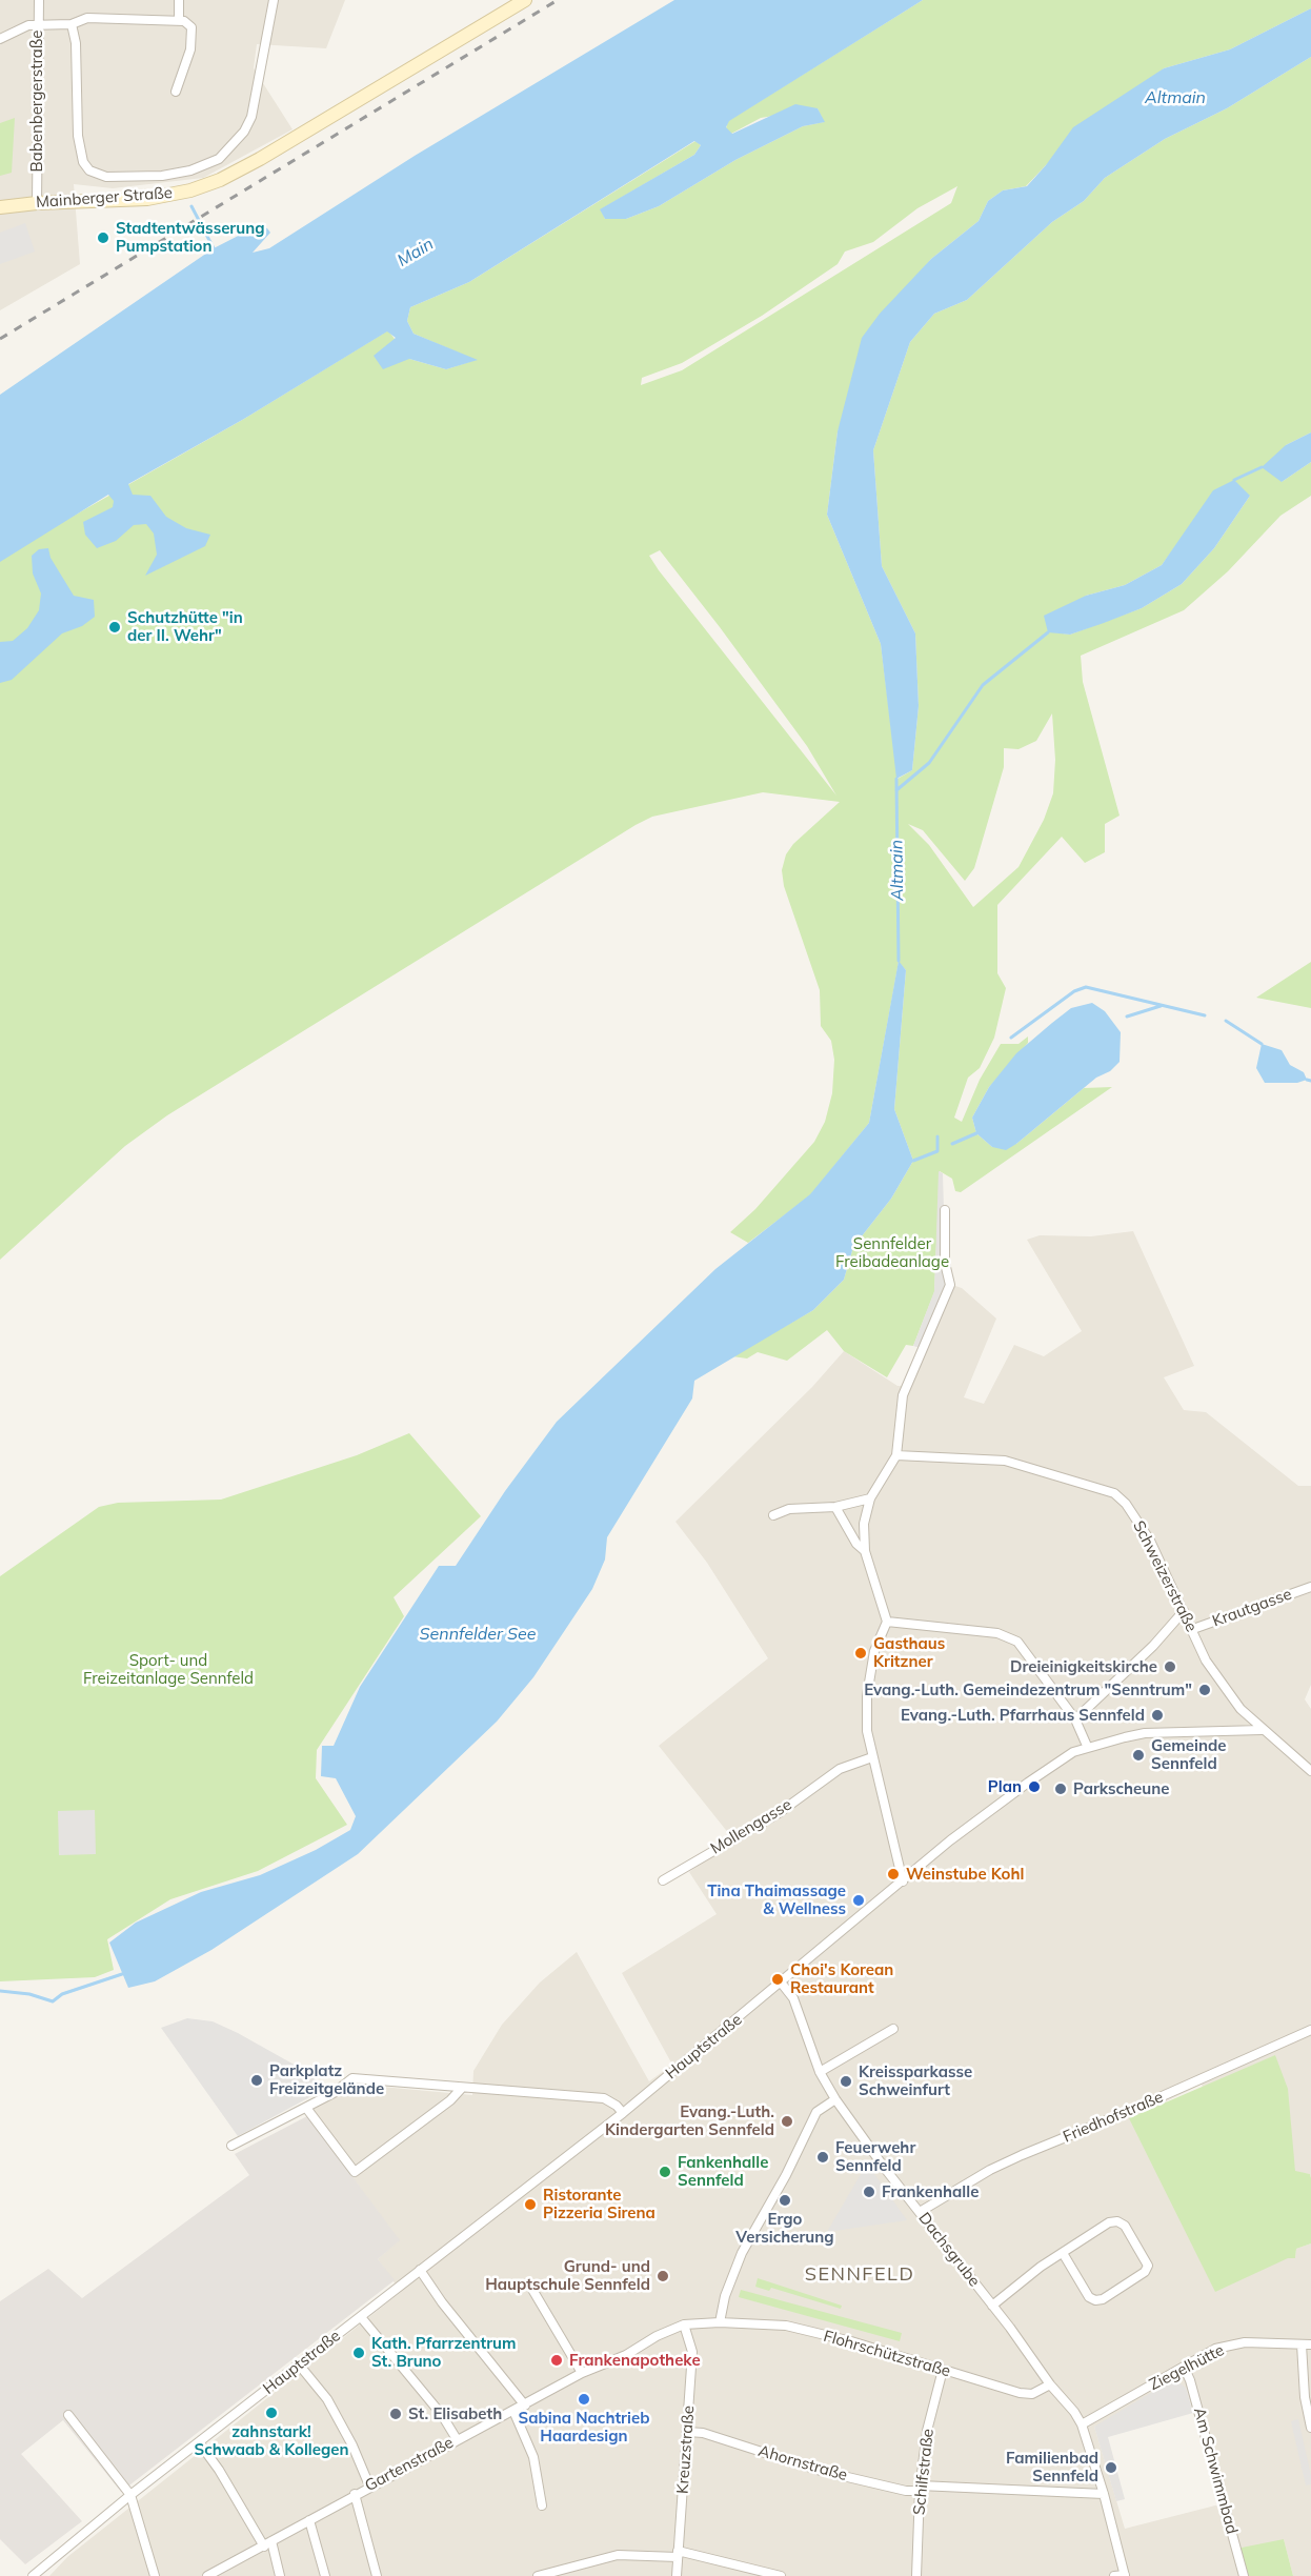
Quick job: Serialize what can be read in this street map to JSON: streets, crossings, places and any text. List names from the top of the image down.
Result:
{
  "streets": {
    "main road": ["Mainberger Straße"],
    "street": [
      "Babenbergerstraße",
      "Schweizerstraße",
      "Krautgasse",
      "Mollengasse",
      "Hauptstraße",
      "Friedhofstraße",
      "Dachsgrube",
      "Flohrschützstraße",
      "Ziegelhütte",
      "Kreuzstraße",
      "Ahornstraße",
      "Gartenstraße",
      "Am Schwimmbad",
      "Schilfstraße"
    ]
  },
  "crossings": [
    ["Babenbergerstraße", "Mainberger Straße"],
    ["Schweizerstraße", "Krautgasse"],
    ["Schweizerstraße", "Hauptstraße"],
    ["Hauptstraße", "Dachsgrube"],
    ["Friedhofstraße", "Dachsgrube"],
    ["Dachsgrube", "Flohrschützstraße"],
    ["Dachsgrube", "Ziegelhütte"],
    ["Flohrschützstraße", "Gartenstraße"],
    ["Flohrschützstraße", "Schilfstraße"],
    ["Ziegelhütte", "Am Schwimmbad"],
    ["Kreuzstraße", "Ahornstraße"],
    ["Kreuzstraße", "Gartenstraße"],
    ["Ahornstraße", "Schilfstraße"]
  ],
  "districts": ["SENNFELD"],
  "water": ["Altmain", "Main", "Sennfelder See"],
  "parks": ["Sennfelder Freibadeanlage", "Sport- und Freizeitanlage Sennfeld"],
  "places": [
    "Stadtentwässerung Pumpstation",
    "Schutzhütte \"in der II. Wehr\"",
    "Gasthaus Kritzner",
    "Dreieinigkeitskirche",
    "Evang.-Luth. Gemeindezentrum \"Senntrum\"",
    "Evang.-Luth. Pfarrhaus Sennfeld",
    "Gemeinde Sennfeld",
    "Plan",
    "Parkscheune",
    "Weinstube Kohl",
    "Tina Thaimassage & Wellness",
    "Choi's Korean Restaurant",
    "Parkplatz Freizeitgelände",
    "Kreissparkasse Schweinfurt",
    "Evang.-Luth. Kindergarten Sennfeld",
    "Feuerwehr Sennfeld",
    "Fankenhalle Sennfeld",
    "Frankenhalle",
    "Ergo Versicherung",
    "Ristorante Pizzeria Sirena",
    "Grund- und Hauptschule Sennfeld",
    "Kath. Pfarrzentrum St. Bruno",
    "Frankenapotheke",
    "Sabina Nachtrieb Haardesign",
    "zahnstark! Schwaab & Kollegen",
    "St. Elisabeth",
    "Familienbad Sennfeld"
  ]
}
